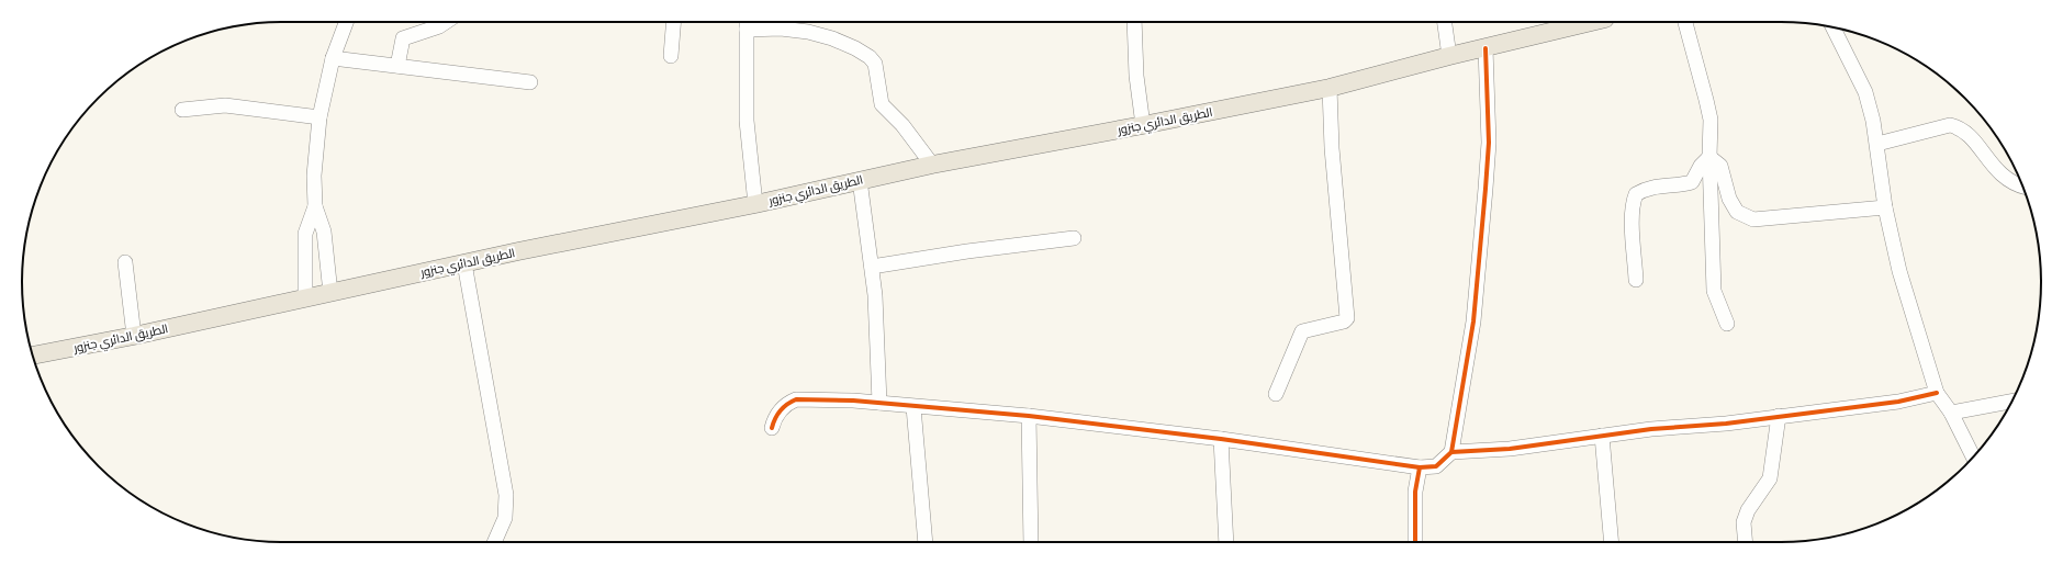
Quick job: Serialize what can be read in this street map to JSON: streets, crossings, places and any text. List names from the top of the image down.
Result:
{
  "streets": {
    "main road": ["الطريق الدائري جنزور"]
  }
}
